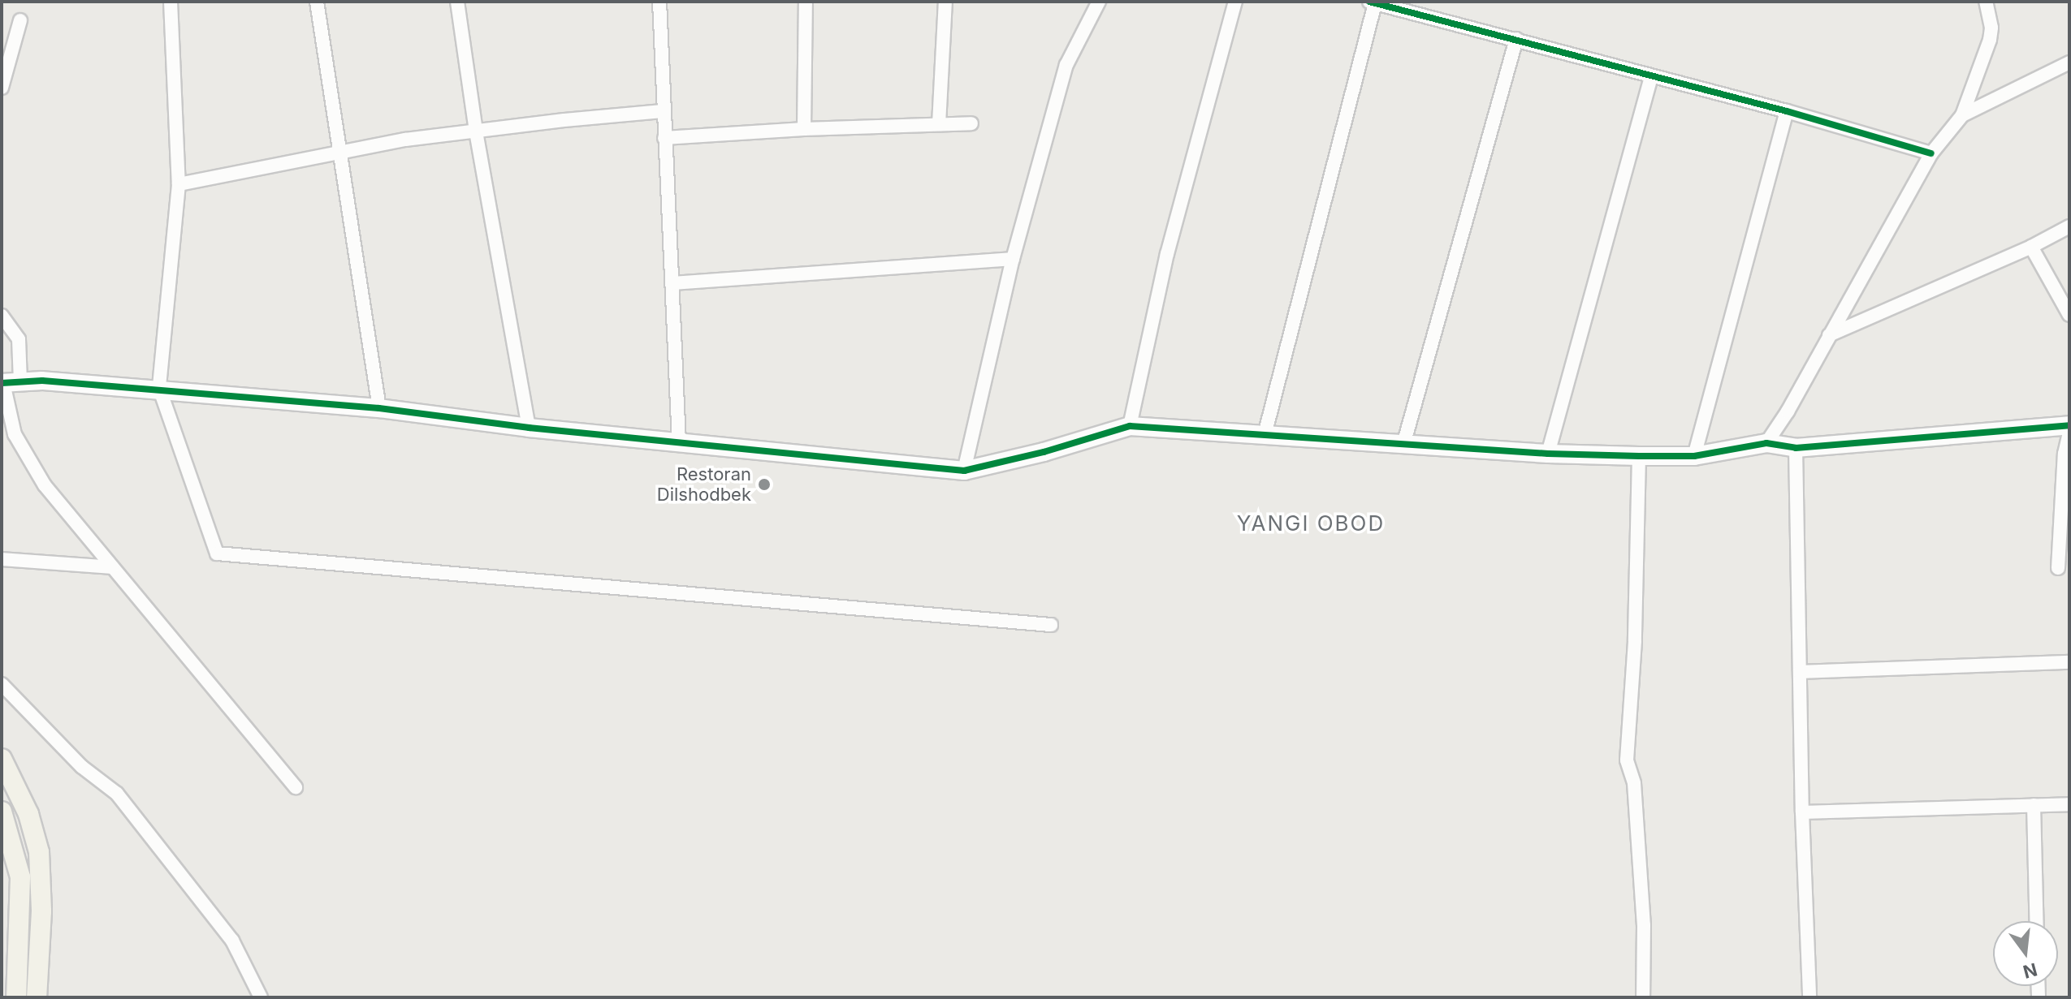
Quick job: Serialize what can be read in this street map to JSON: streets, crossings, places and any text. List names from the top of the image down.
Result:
{
  "districts": ["YANGI OBOD"],
  "places": ["Restoran Dilshodbek"],
  "north": "bottom"
}
